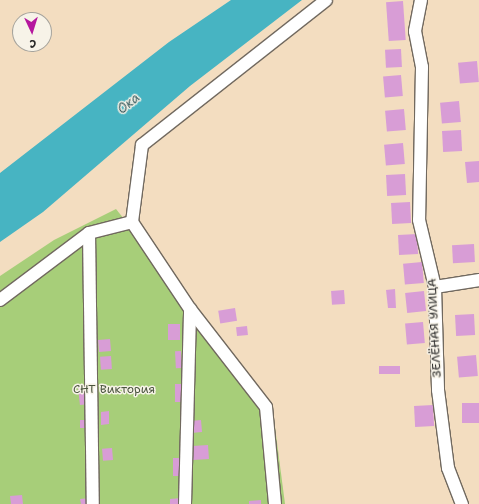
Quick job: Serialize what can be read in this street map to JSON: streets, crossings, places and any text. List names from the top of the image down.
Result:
{
  "streets": {
    "street": ["ЗЕЛЁНАЯ УЛИЦА"]
  },
  "water": ["Ока"],
  "parks": ["СНТ Виктория"],
  "north": "bottom"
}
